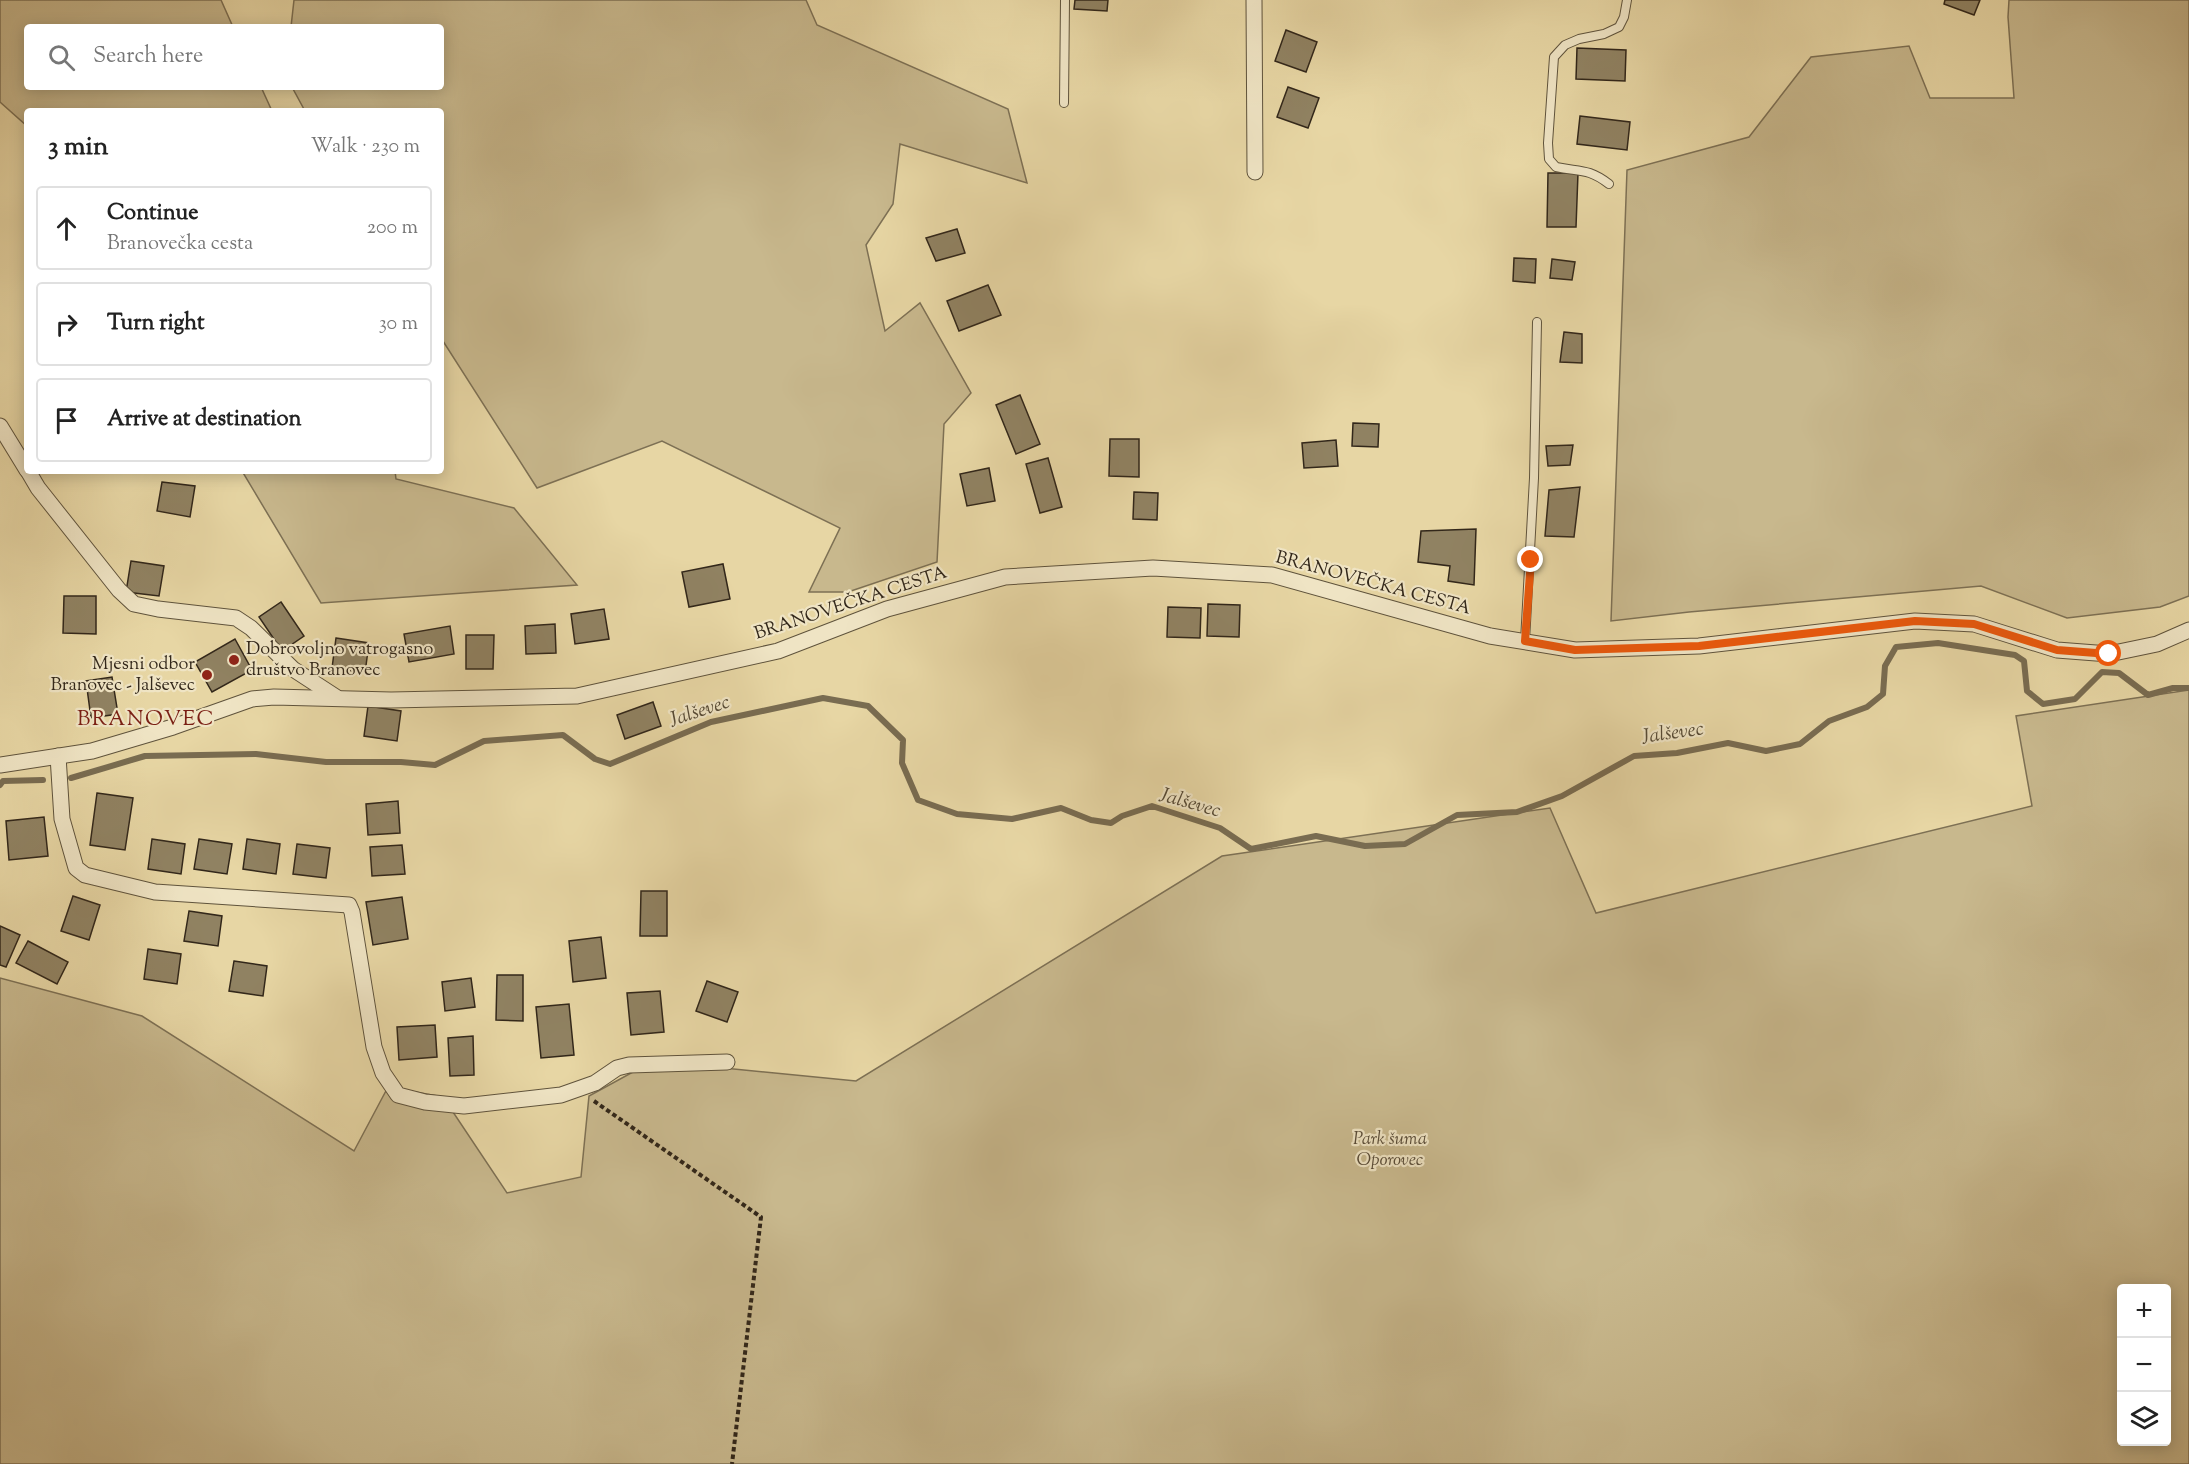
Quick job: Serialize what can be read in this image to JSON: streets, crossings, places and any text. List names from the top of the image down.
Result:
{
  "streets": {
    "street": ["BRANOVEČKA CESTA"]
  },
  "districts": ["BRANOVEC"],
  "water": ["Jalševec"],
  "parks": ["Park šuma Oporovec"],
  "places": ["Dobrovoljno vatrogasno društvo Branovec", "Mjesni odbor Branovec - Jalševec"],
  "page": {
    "search": "Search here",
    "heading": ["3 min", "Walk · 230 m"],
    "list": [
      ["Continue", "Branovečka cesta", "200 m"],
      ["Turn right", "30 m"],
      "Arrive at destination"
    ],
    "map_buttons": ["+", "−"]
  }
}
